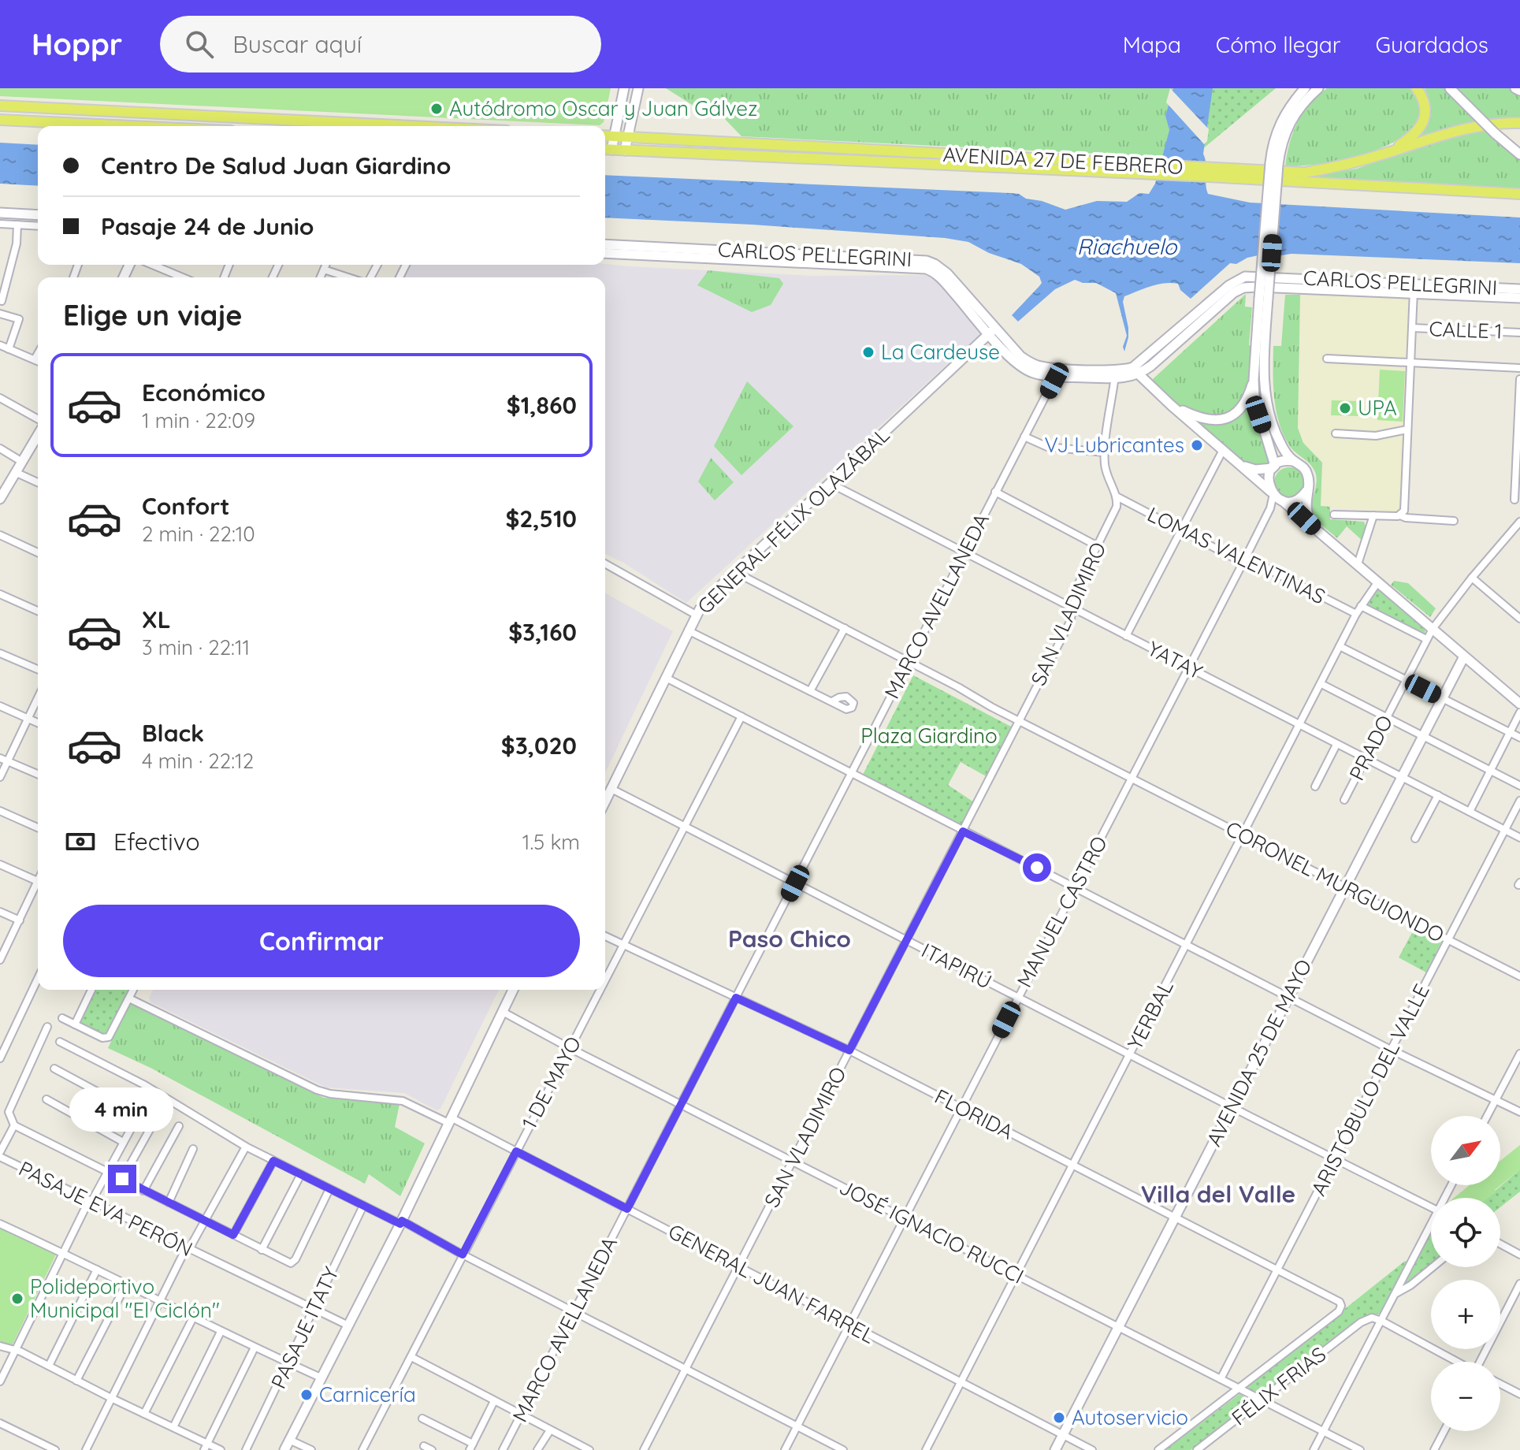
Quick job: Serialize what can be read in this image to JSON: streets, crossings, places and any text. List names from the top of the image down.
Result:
{
  "streets": {
    "main road": [
      "AVENIDA 27 DE FEBRERO",
      "CARLOS PELLEGRINI",
      "GENERAL FÉLIX OLAZÁBAL",
      "AVENIDA 25 DE MAYO"
    ],
    "street": [
      "CALLE 1",
      "LOMAS VALENTINAS",
      "MARCO AVELLANEDA",
      "SAN VLADIMIRO",
      "YATAY",
      "PRADO",
      "CORONEL MURGUIONDO",
      "MANUEL CASTRO",
      "ITAPIRÚ",
      "YERBAL",
      "1 DE MAYO",
      "ARISTÓBULO DEL VALLE",
      "FLORIDA",
      "PASAJE EVA PERÓN",
      "JOSÉ IGNACIO RUCCI",
      "GENERAL JUAN FARREL",
      "PASAJE ITATY",
      "FÉLIX FRIAS"
    ]
  },
  "crossings": [
    ["CARLOS PELLEGRINI", "GENERAL FÉLIX OLAZÁBAL"],
    ["CARLOS PELLEGRINI", "MARCO AVELLANEDA"],
    ["GENERAL FÉLIX OLAZÁBAL", "YATAY"],
    ["GENERAL FÉLIX OLAZÁBAL", "ITAPIRÚ"],
    ["LOMAS VALENTINAS", "SAN VLADIMIRO"],
    ["LOMAS VALENTINAS", "MANUEL CASTRO"],
    ["LOMAS VALENTINAS", "YERBAL"],
    ["MARCO AVELLANEDA", "YATAY"],
    ["MARCO AVELLANEDA", "ITAPIRÚ"],
    ["MARCO AVELLANEDA", "FLORIDA"],
    ["MARCO AVELLANEDA", "JOSÉ IGNACIO RUCCI"],
    ["MARCO AVELLANEDA", "GENERAL JUAN FARREL"],
    ["SAN VLADIMIRO", "YATAY"],
    ["SAN VLADIMIRO", "ITAPIRÚ"],
    ["SAN VLADIMIRO", "FLORIDA"],
    ["SAN VLADIMIRO", "JOSÉ IGNACIO RUCCI"],
    ["SAN VLADIMIRO", "GENERAL JUAN FARREL"],
    ["YATAY", "PRADO"],
    ["YATAY", "MANUEL CASTRO"],
    ["YATAY", "YERBAL"],
    ["YATAY", "AVENIDA 25 DE MAYO"],
    ["YATAY", "ARISTÓBULO DEL VALLE"],
    ["CORONEL MURGUIONDO", "MANUEL CASTRO"],
    ["CORONEL MURGUIONDO", "YERBAL"],
    ["CORONEL MURGUIONDO", "AVENIDA 25 DE MAYO"],
    ["CORONEL MURGUIONDO", "ARISTÓBULO DEL VALLE"],
    ["MANUEL CASTRO", "ITAPIRÚ"],
    ["MANUEL CASTRO", "FLORIDA"],
    ["MANUEL CASTRO", "JOSÉ IGNACIO RUCCI"],
    ["MANUEL CASTRO", "GENERAL JUAN FARREL"],
    ["ITAPIRÚ", "YERBAL"],
    ["ITAPIRÚ", "AVENIDA 25 DE MAYO"],
    ["ITAPIRÚ", "1 DE MAYO"],
    ["ITAPIRÚ", "ARISTÓBULO DEL VALLE"],
    ["YERBAL", "FLORIDA"],
    ["YERBAL", "JOSÉ IGNACIO RUCCI"],
    ["YERBAL", "GENERAL JUAN FARREL"],
    ["AVENIDA 25 DE MAYO", "FLORIDA"],
    ["AVENIDA 25 DE MAYO", "JOSÉ IGNACIO RUCCI"],
    ["AVENIDA 25 DE MAYO", "GENERAL JUAN FARREL"],
    ["1 DE MAYO", "FLORIDA"],
    ["1 DE MAYO", "JOSÉ IGNACIO RUCCI"],
    ["1 DE MAYO", "GENERAL JUAN FARREL"],
    ["ARISTÓBULO DEL VALLE", "FLORIDA"],
    ["ARISTÓBULO DEL VALLE", "JOSÉ IGNACIO RUCCI"],
    ["FLORIDA", "JOSÉ IGNACIO RUCCI"],
    ["PASAJE EVA PERÓN", "PASAJE ITATY"],
    ["JOSÉ IGNACIO RUCCI", "FÉLIX FRIAS"]
  ],
  "districts": ["Paso Chico", "Villa del Valle"],
  "water": ["Riachuelo"],
  "parks": ["Plaza Giardino"],
  "places": [
    "Autódromo Oscar y Juan Gálvez",
    "La Cardeuse",
    "UPA",
    "VJ Lubricantes",
    "Polideportivo Municipal \"El Ciclón\"",
    "Carnicería",
    "Autoservicio"
  ],
  "north": "top right",
  "page": {
    "header": "Hoppr",
    "search": "Buscar aquí",
    "nav": ["Mapa", "Cómo llegar", "Guardados"],
    "banner": ["Centro De Salud Juan Giardino", "Pasaje 24 de Junio"],
    "heading": "Elige un viaje",
    "list": [
      {
        "name": "Económico",
        "note": "1 min · 22:09",
        "value": "$1,860"
      },
      {
        "name": "Confort",
        "note": "2 min · 22:10",
        "value": "$2,510"
      },
      {
        "name": "XL",
        "note": "3 min · 22:11",
        "value": "$3,160"
      },
      {
        "name": "Black",
        "note": "4 min · 22:12",
        "value": "$3,020"
      }
    ],
    "pay": ["Efectivo", "1.5 km"],
    "buttons": "Confirmar",
    "bubble": "4 min",
    "map_buttons": ["+", "−"]
  }
}
